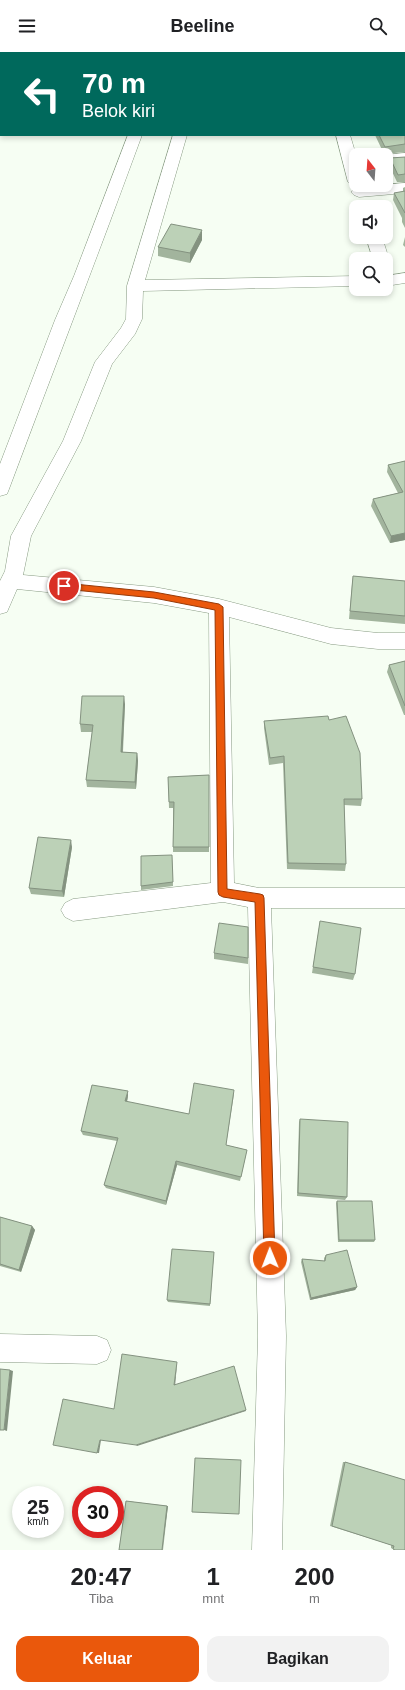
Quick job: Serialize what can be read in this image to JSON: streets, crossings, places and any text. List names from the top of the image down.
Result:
{
  "north": "top",
  "page": {
    "header": "Beeline",
    "turn": ["70 m", "Belok kiri"],
    "speed": "25 km/h",
    "limit": "30",
    "eta": [
      "20:47",
      "Tiba",
      "1",
      "mnt",
      "200",
      "m"
    ],
    "buttons": ["Keluar", "Bagikan"]
  }
}
